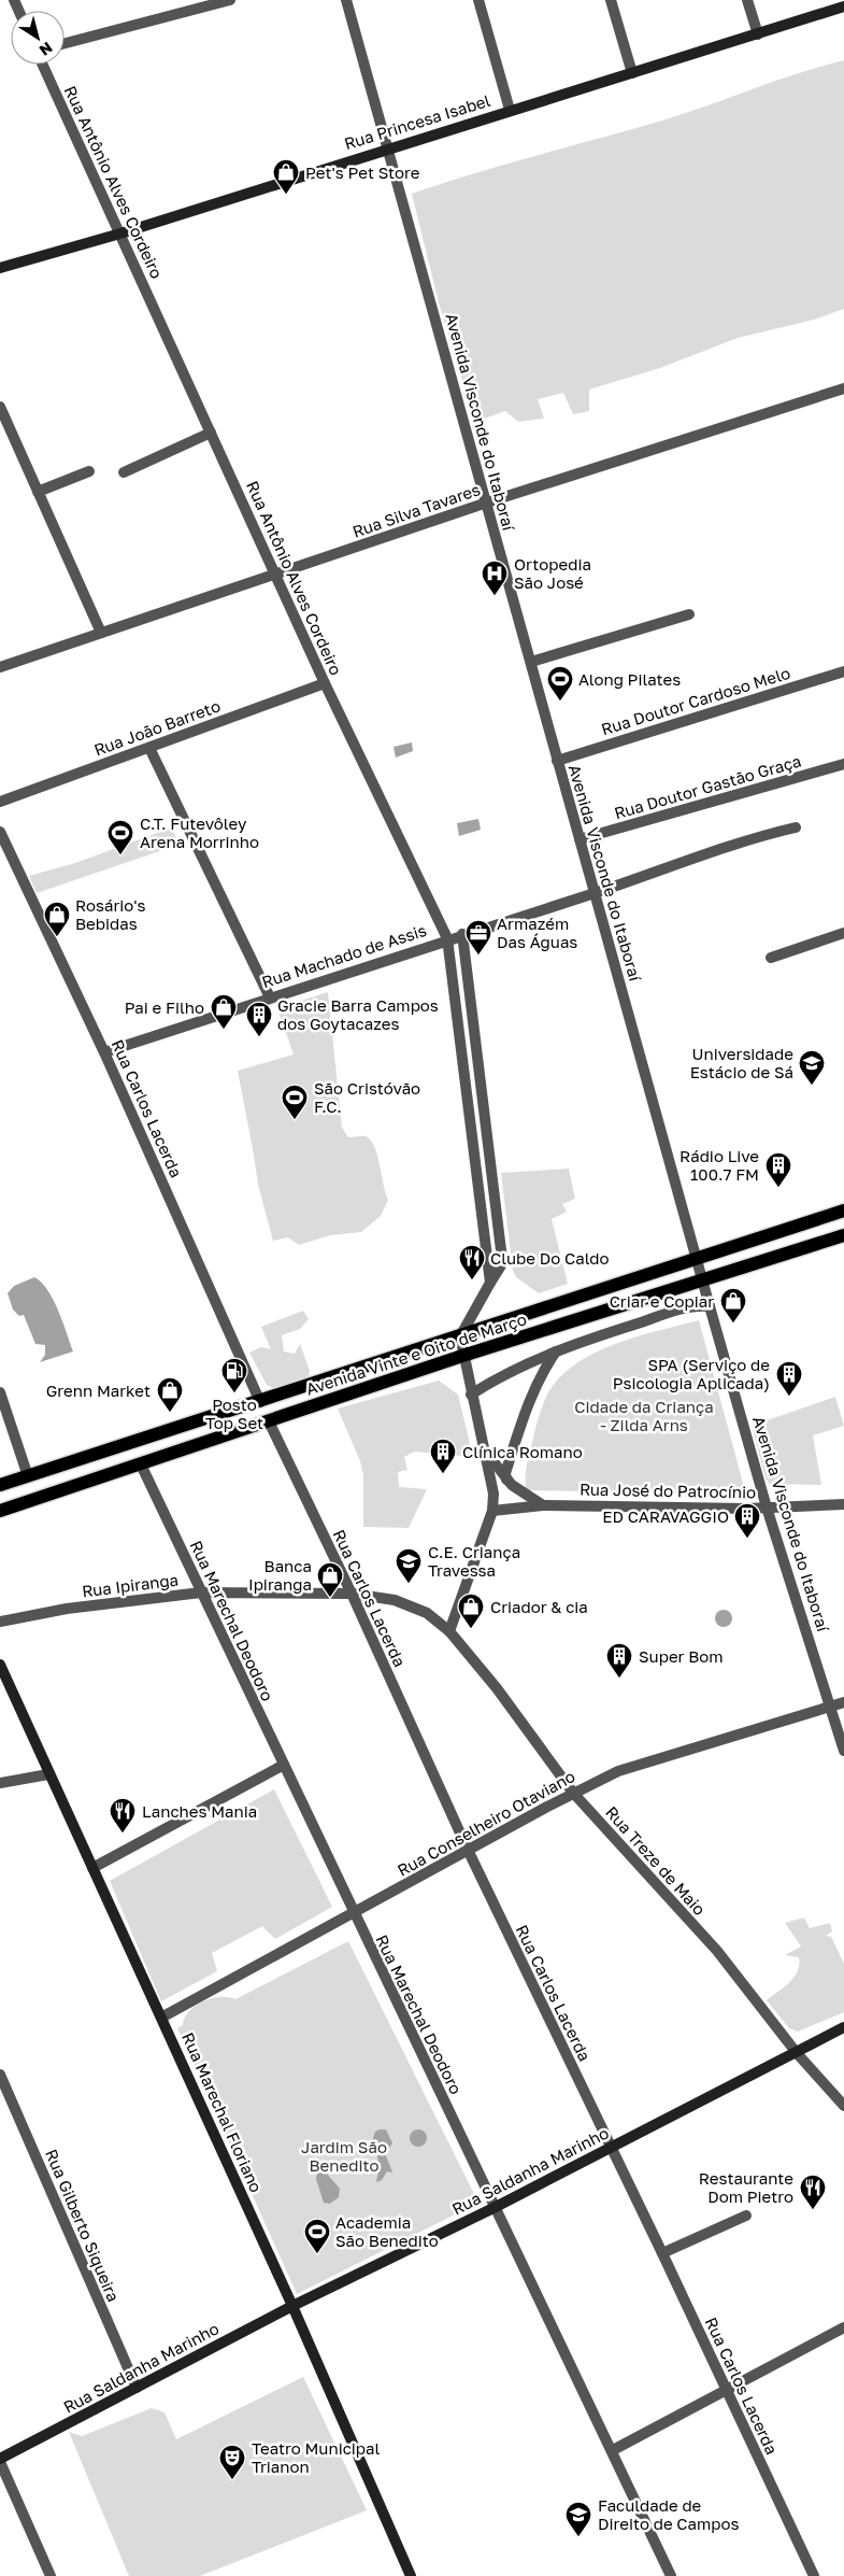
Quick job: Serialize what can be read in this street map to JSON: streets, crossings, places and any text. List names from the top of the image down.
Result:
{
  "streets": {
    "main road": [
      "Rua Princesa Isabel",
      "Avenida Vinte e Oito de Março",
      "Rua Marechal Floriano",
      "Rua Saldanha Marinho"
    ],
    "street": [
      "Rua Antônio Alves Cordeiro",
      "Avenida Visconde do Itaboraí",
      "Rua Silva Tavares",
      "Rua Doutor Cardoso Melo",
      "Rua João Barreto",
      "Rua Doutor Gastão Graça",
      "Rua Machado de Assis",
      "Rua Carlos Lacerda",
      "Rua José do Patrocínio",
      "Rua Ipiranga",
      "Rua Marechal Deodoro",
      "Rua Conselheiro Otaviano",
      "Rua Treze de Maio",
      "Rua Gilberto Siqueira"
    ]
  },
  "crossings": [
    ["Rua Princesa Isabel", "Rua Antônio Alves Cordeiro"],
    ["Rua Princesa Isabel", "Avenida Visconde do Itaboraí"],
    ["Rua Antônio Alves Cordeiro", "Rua Silva Tavares"],
    ["Rua Antônio Alves Cordeiro", "Rua João Barreto"],
    ["Rua Antônio Alves Cordeiro", "Rua Machado de Assis"],
    ["Avenida Visconde do Itaboraí", "Rua Silva Tavares"],
    ["Avenida Visconde do Itaboraí", "Rua Doutor Cardoso Melo"],
    ["Avenida Visconde do Itaboraí", "Rua Doutor Gastão Graça"],
    ["Avenida Visconde do Itaboraí", "Rua Machado de Assis"],
    ["Avenida Visconde do Itaboraí", "Avenida Vinte e Oito de Março"],
    ["Avenida Visconde do Itaboraí", "Rua José do Patrocínio"],
    ["Avenida Visconde do Itaboraí", "Rua Conselheiro Otaviano"],
    ["Rua Machado de Assis", "Rua Carlos Lacerda"],
    ["Rua Carlos Lacerda", "Avenida Vinte e Oito de Março"],
    ["Rua Carlos Lacerda", "Rua Ipiranga"],
    ["Rua Carlos Lacerda", "Rua Conselheiro Otaviano"],
    ["Rua Carlos Lacerda", "Rua Saldanha Marinho"],
    ["Avenida Vinte e Oito de Março", "Rua Marechal Deodoro"],
    ["Rua Ipiranga", "Rua Marechal Deodoro"],
    ["Rua Ipiranga", "Rua Treze de Maio"],
    ["Rua Marechal Deodoro", "Rua Conselheiro Otaviano"],
    ["Rua Marechal Deodoro", "Rua Saldanha Marinho"],
    ["Rua Conselheiro Otaviano", "Rua Treze de Maio"],
    ["Rua Conselheiro Otaviano", "Rua Marechal Floriano"],
    ["Rua Treze de Maio", "Rua Saldanha Marinho"],
    ["Rua Marechal Floriano", "Rua Saldanha Marinho"],
    ["Rua Saldanha Marinho", "Rua Gilberto Siqueira"]
  ],
  "parks": ["Cidade da Criança - Zilda Arns", "Jardim São Benedito"],
  "places": {
    "shop": [
      "Pet's Pet Store",
      "Rosário's Bebidas",
      "Pai e Filho",
      "Criar e Copiar",
      "Grenn Market",
      "Banca Ipiranga",
      "Criador & cia"
    ],
    "hospital": ["Ortopedia São José"],
    "sports": [
      "Along Pilates",
      "C.T. Futevôley Arena Morrinho",
      "São Cristóvão F.C.",
      "Academia São Benedito"
    ],
    "office": ["Armazém Das Águas"],
    "building": [
      "Gracie Barra Campos dos Goytacazes",
      "Rádio Live 100.7 FM",
      "SPA (Serviço de Psicologia Aplicada)",
      "Clínica Romano",
      "ED CARAVAGGIO",
      "Super Bom"
    ],
    "school or university": ["Universidade Estácio de Sá", "C.E. Criança Travessa", "Faculdade de Direito de Campos"],
    "restaurant": ["Clube Do Caldo", "Lanches Mania", "Restaurante Dom Pietro"],
    "fuel station": ["Posto Top Set"],
    "theatre": ["Teatro Municipal Trianon"]
  },
  "north": "bottom right"
}
